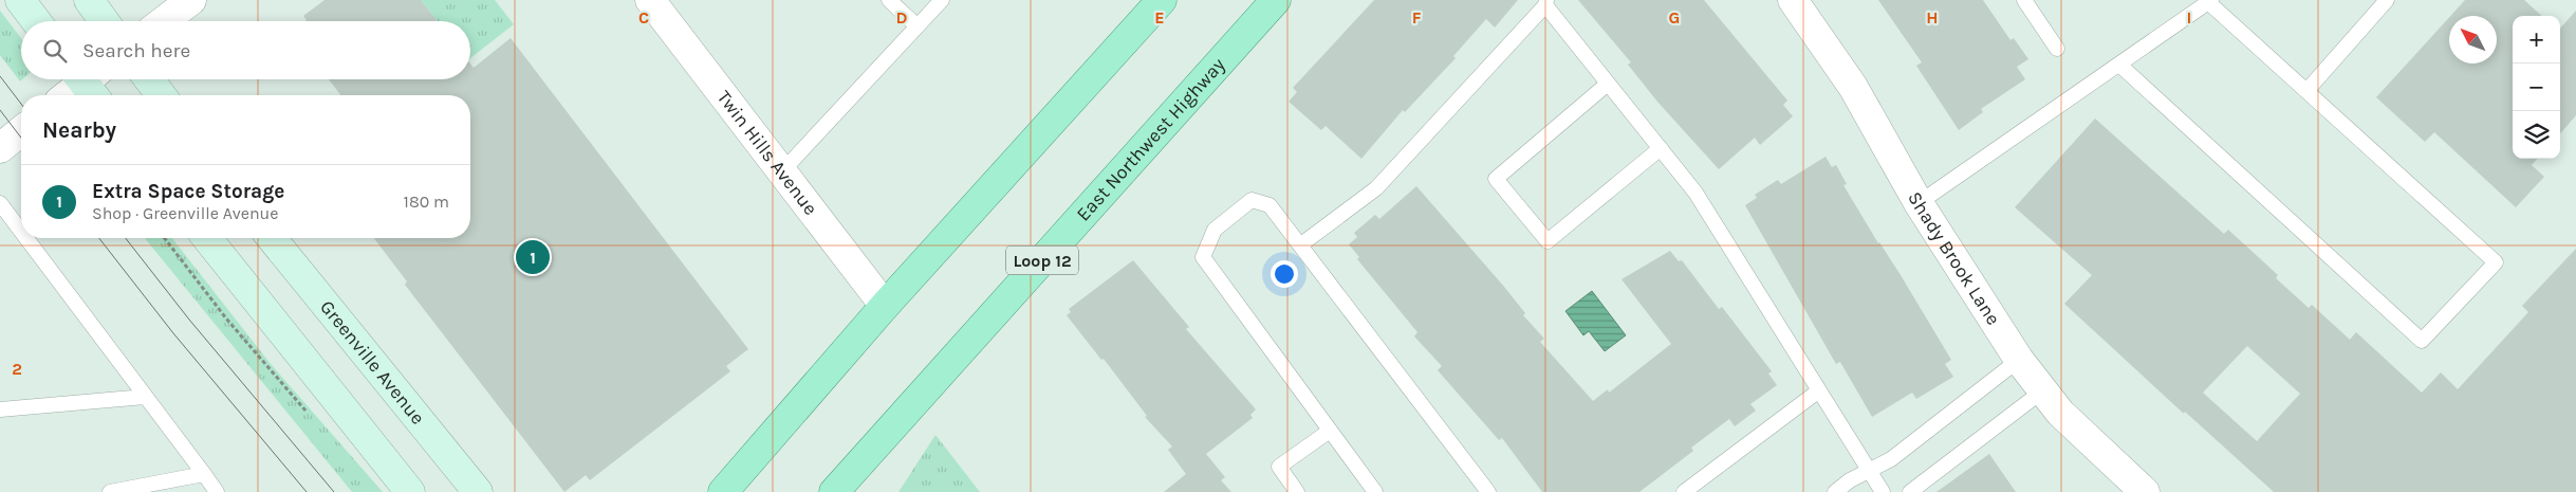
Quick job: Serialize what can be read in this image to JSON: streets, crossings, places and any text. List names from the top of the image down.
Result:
{
  "streets": {
    "main road": ["East Northwest Highway", "Loop 12", "Greenville Avenue"],
    "street": ["Twin Hills Avenue", "Shady Brook Lane"]
  },
  "north": "top left",
  "page": {
    "map_buttons": ["+", "−"],
    "search": "Search here",
    "heading": "Nearby",
    "list": [
      {
        "mark": "1",
        "name": "Extra Space Storage",
        "note": "Shop · Greenville Avenue",
        "value": "180 m"
      }
    ],
    "pins": "1"
  },
  "grid": {
    "columns": [
      "C",
      "D",
      "E",
      "F",
      "G",
      "H",
      "I"
    ],
    "rows": ["2"]
  }
}
